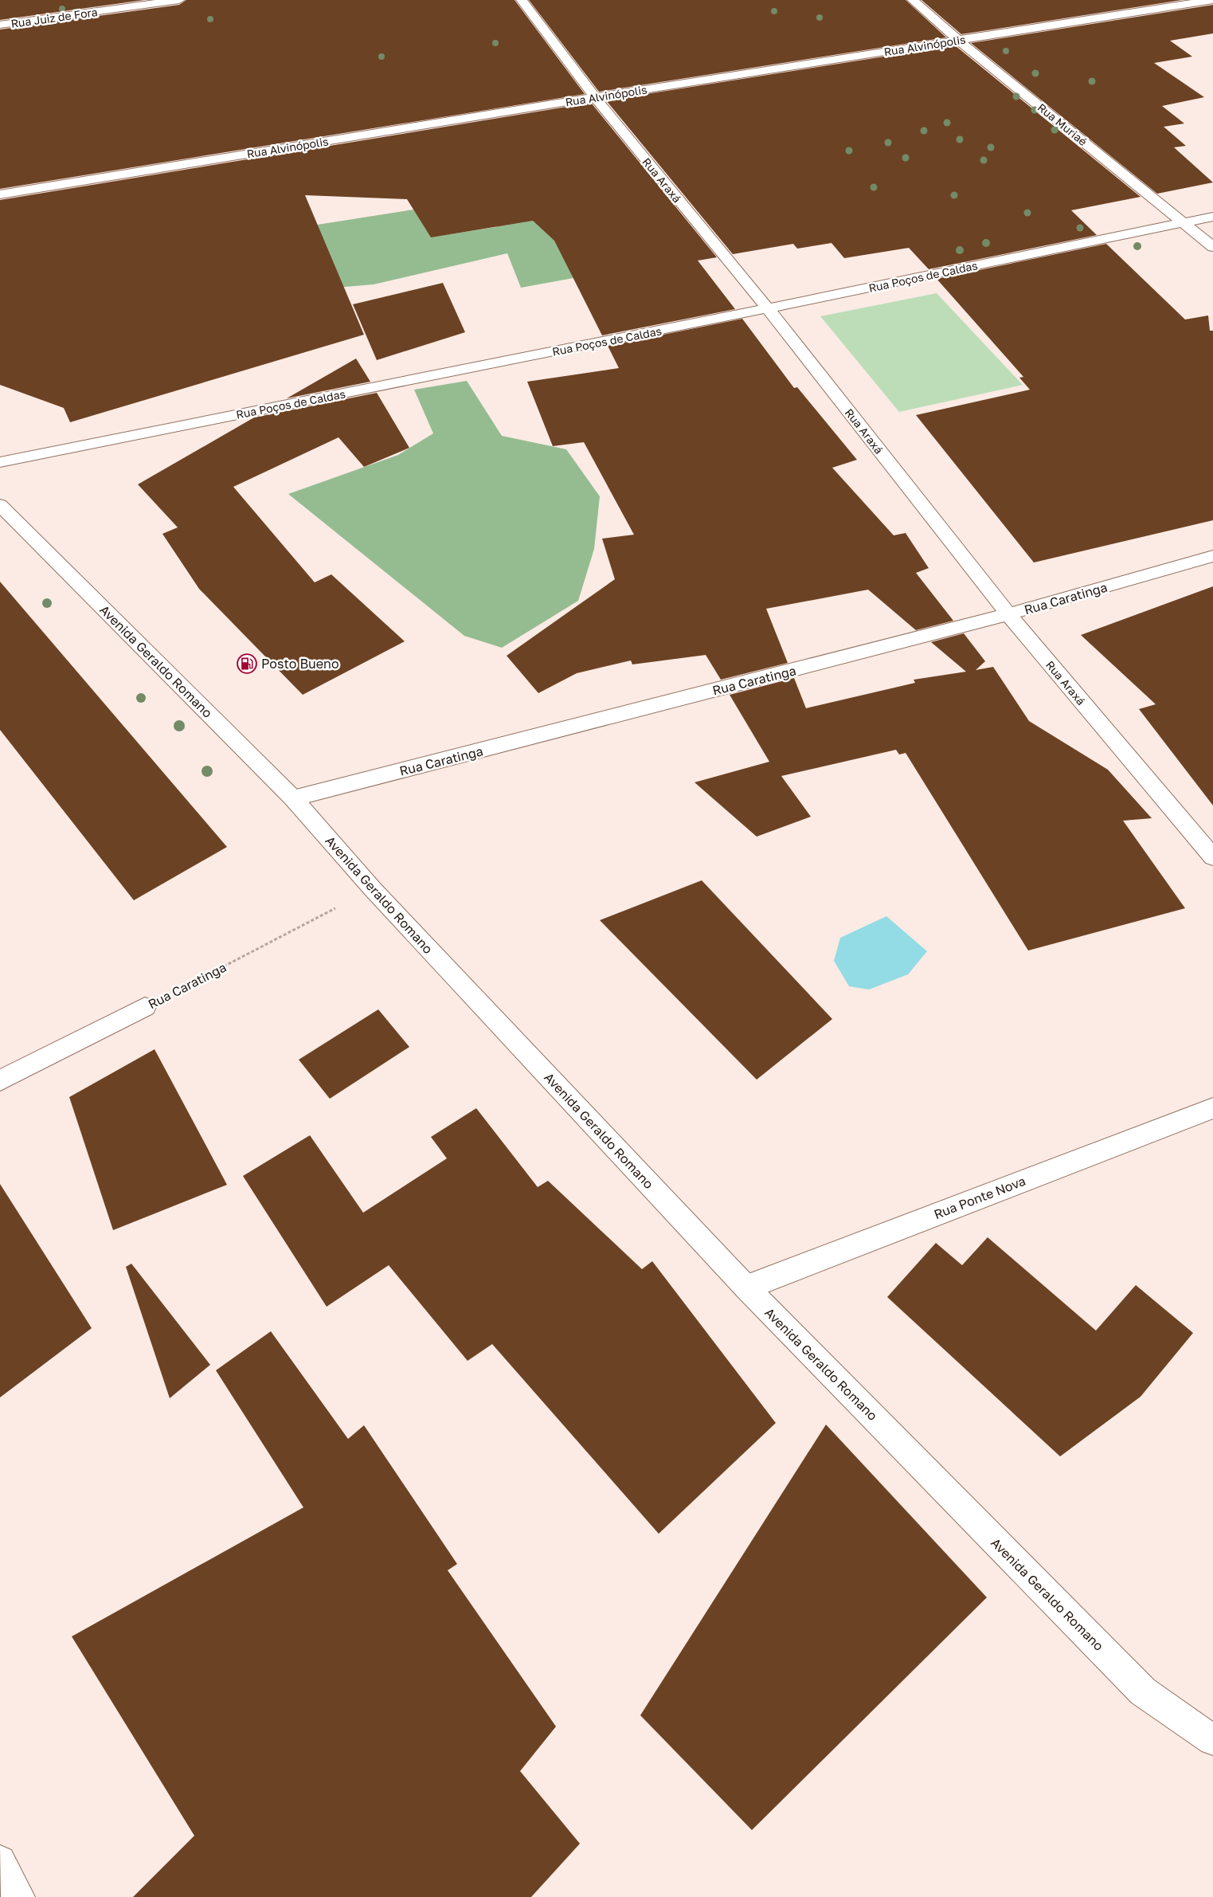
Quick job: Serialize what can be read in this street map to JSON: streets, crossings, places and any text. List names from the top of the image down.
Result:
{
  "streets": {
    "street": [
      "Rua Juiz de Fora",
      "Rua Alvinópolis",
      "Rua Muriaé",
      "Rua Araxá",
      "Rua Poços de Caldas",
      "Rua Caratinga",
      "Avenida Geraldo Romano",
      "Rua Ponte Nova"
    ]
  },
  "crossings": [
    ["Rua Alvinópolis", "Rua Muriaé"],
    ["Rua Alvinópolis", "Rua Araxá"],
    ["Rua Muriaé", "Rua Poços de Caldas"],
    ["Rua Araxá", "Rua Poços de Caldas"],
    ["Rua Araxá", "Rua Caratinga"],
    ["Rua Caratinga", "Avenida Geraldo Romano"],
    ["Avenida Geraldo Romano", "Rua Ponte Nova"]
  ],
  "places": {
    "fuel station": ["Posto Bueno"]
  }
}
